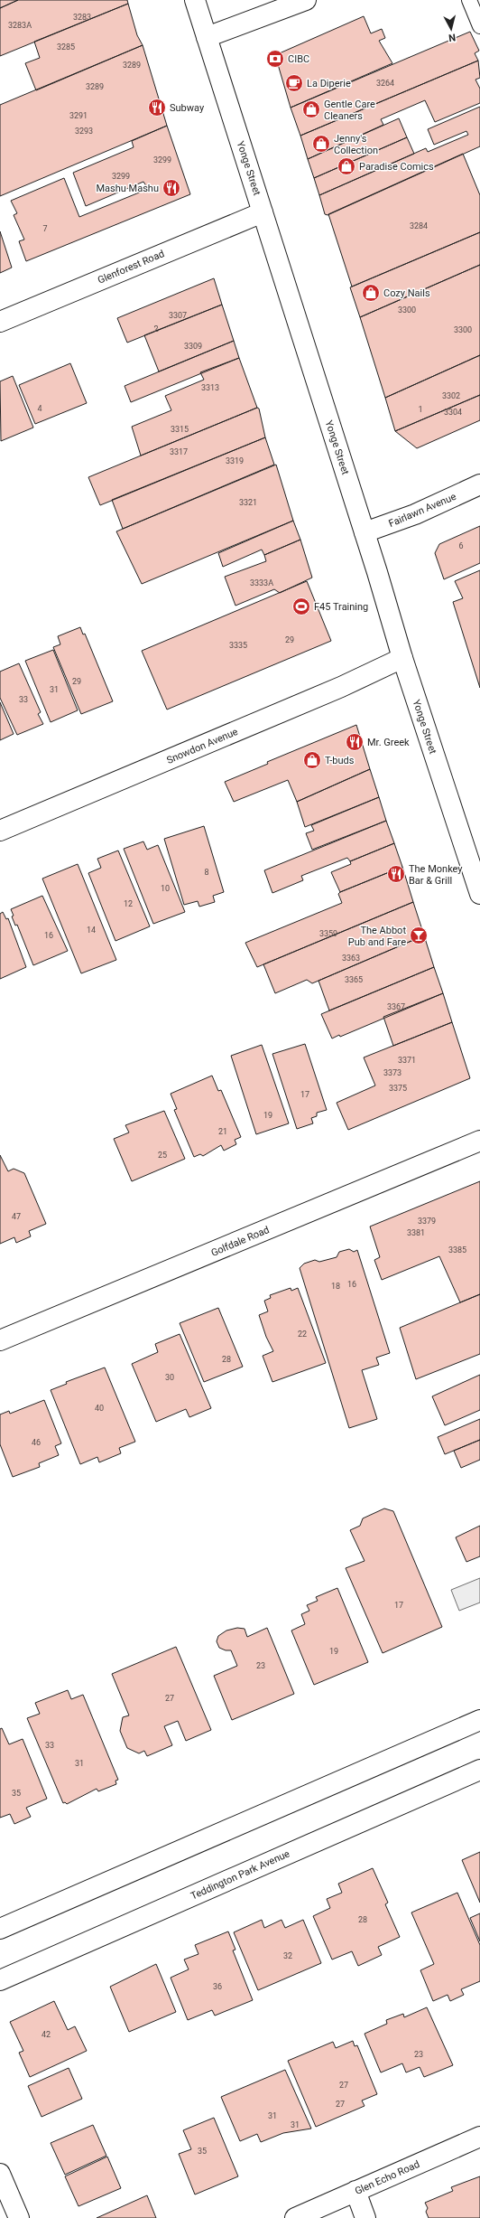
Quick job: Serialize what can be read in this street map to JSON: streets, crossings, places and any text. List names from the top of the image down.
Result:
{
  "streets": {
    "street": [
      "Yonge Street",
      "Glenforest Road",
      "Fairlawn Avenue",
      "Snowdon Avenue",
      "Golfdale Road",
      "Teddington Park Avenue",
      "Glen Echo Road"
    ]
  },
  "crossings": [
    ["Yonge Street", "Glenforest Road"],
    ["Yonge Street", "Fairlawn Avenue"],
    ["Yonge Street", "Snowdon Avenue"]
  ],
  "places": {
    "bank": ["CIBC"],
    "cafe": ["La Diperie"],
    "restaurant": [
      "Subway",
      "Mashu Mashu",
      "Mr. Greek",
      "The Monkey Bar & Grill"
    ],
    "shop": [
      "Gentle Care Cleaners",
      "Jenny's Collection",
      "Paradise Comics",
      "Cozy Nails",
      "T-buds"
    ],
    "sports": ["F45 Training"],
    "bar": ["The Abbot Pub and Fare"]
  },
  "house_numbers": [
    "3283",
    "3283A",
    "3285",
    "3289",
    "3264",
    "3289",
    "3291",
    "3293",
    "3299",
    "3299",
    "3284",
    "7",
    "3300",
    "3307",
    "2",
    "3300",
    "3309",
    "3313",
    "3302",
    "4",
    "1",
    "3304",
    "3315",
    "3317",
    "3319",
    "3321",
    "6",
    "3333A",
    "29",
    "3335",
    "29",
    "31",
    "33",
    "8",
    "10",
    "12",
    "14",
    "3359",
    "16",
    "3363",
    "3365",
    "3367",
    "3371",
    "3373",
    "3375",
    "17",
    "19",
    "21",
    "25",
    "47",
    "3379",
    "3381",
    "3385",
    "16",
    "18",
    "22",
    "28",
    "30",
    "40",
    "46",
    "17",
    "19",
    "23",
    "27",
    "33",
    "31",
    "35",
    "28",
    "32",
    "36",
    "42",
    "23",
    "27",
    "27",
    "31",
    "31",
    "35"
  ],
  "north": "bottom"
}
